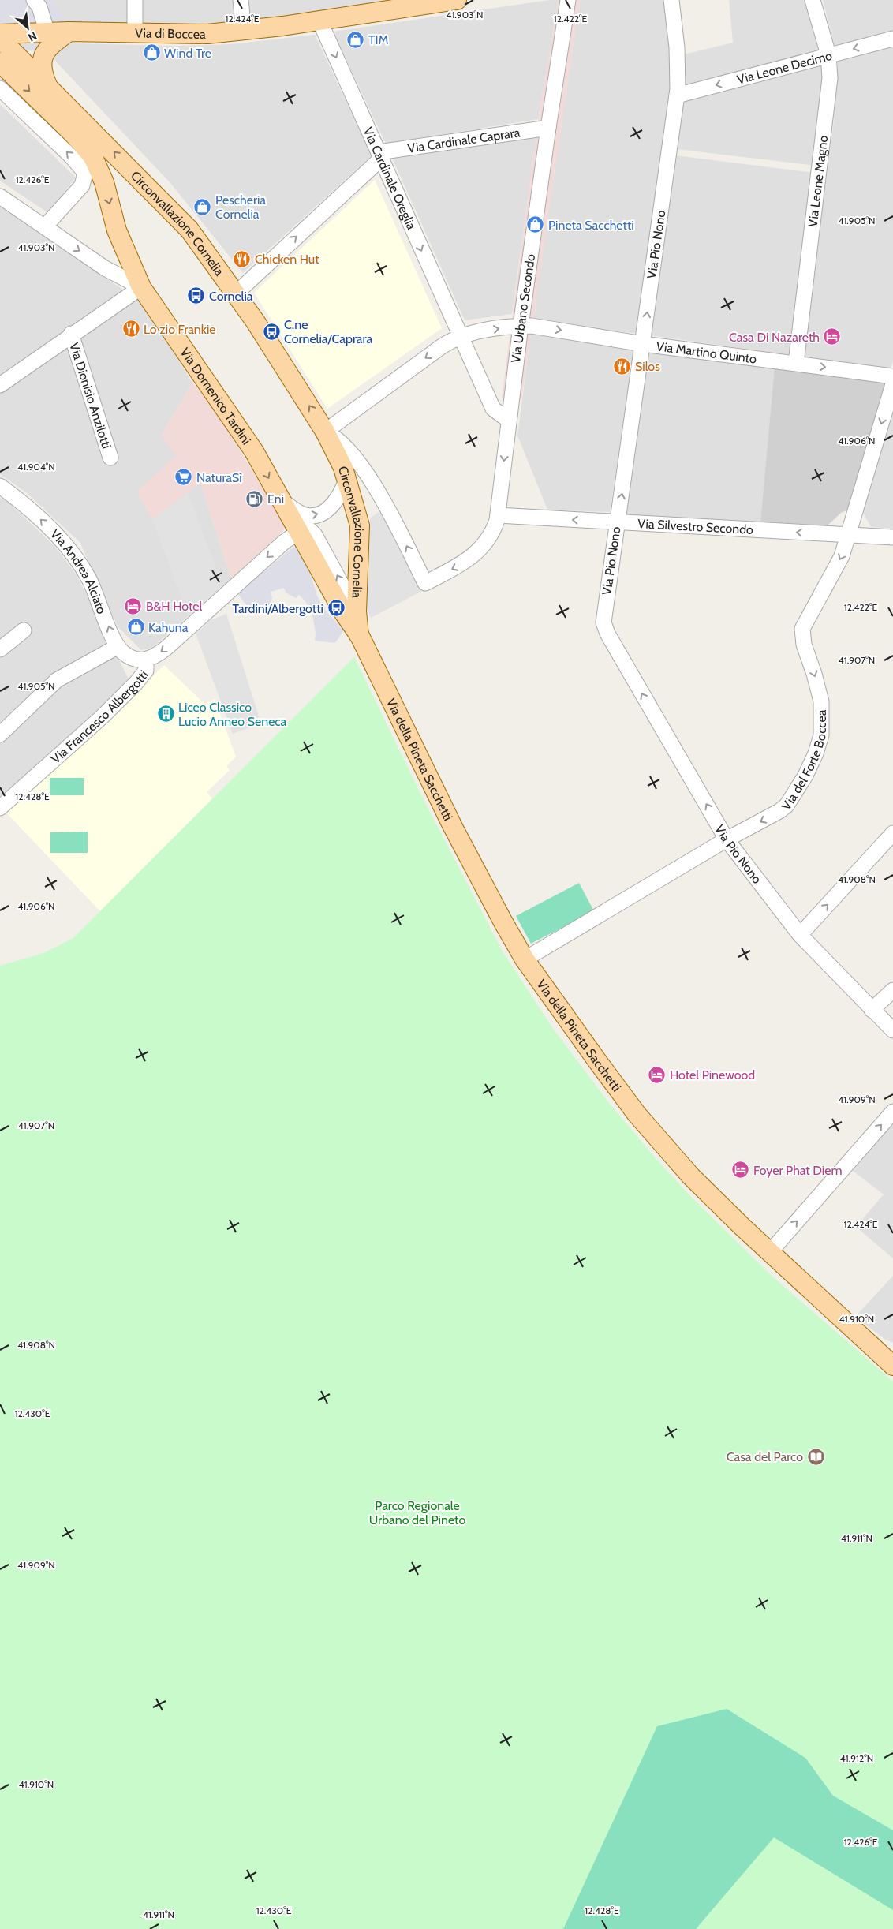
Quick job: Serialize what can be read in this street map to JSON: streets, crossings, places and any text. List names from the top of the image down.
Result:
{
  "streets": {
    "main road": [
      "Via di Boccea",
      "Circonvallazione Cornelia",
      "Via Domenico Tardini",
      "Via della Pineta Sacchetti"
    ],
    "street": [
      "Via Leone Decimo",
      "Via Cardinale Caprara",
      "Via Cardinale Oreglia",
      "Via Leone Magno",
      "Via Pio Nono",
      "Via Urbano Secondo",
      "Via Martino Quinto",
      "Via Dionisio Anzilotti",
      "Via Silvestro Secondo",
      "Via Andrea Alciato",
      "Via Francesco Albergotti",
      "Via del Forte Boccea"
    ]
  },
  "crossings": [
    ["Via di Boccea", "Via Cardinale Oreglia"],
    ["Via Leone Decimo", "Via Leone Magno"],
    ["Via Leone Decimo", "Via Pio Nono"],
    ["Via Cardinale Caprara", "Via Cardinale Oreglia"],
    ["Via Cardinale Caprara", "Via Urbano Secondo"],
    ["Via Cardinale Oreglia", "Via Urbano Secondo"],
    ["Via Cardinale Oreglia", "Via Martino Quinto"],
    ["Via Leone Magno", "Via Martino Quinto"],
    ["Circonvallazione Cornelia", "Via Urbano Secondo"],
    ["Circonvallazione Cornelia", "Via Martino Quinto"],
    ["Circonvallazione Cornelia", "Via Domenico Tardini"],
    ["Circonvallazione Cornelia", "Via della Pineta Sacchetti"],
    ["Via Pio Nono", "Via Martino Quinto"],
    ["Via Pio Nono", "Via Silvestro Secondo"],
    ["Via Pio Nono", "Via del Forte Boccea"],
    ["Via Urbano Secondo", "Via Martino Quinto"],
    ["Via Urbano Secondo", "Via Silvestro Secondo"],
    ["Via Domenico Tardini", "Via Francesco Albergotti"],
    ["Via Domenico Tardini", "Via della Pineta Sacchetti"],
    ["Via Silvestro Secondo", "Via del Forte Boccea"],
    ["Via del Forte Boccea", "Via della Pineta Sacchetti"]
  ],
  "one_way": [
    "Via Leone Decimo",
    "Via Cardinale Oreglia",
    "Via Pio Nono",
    "Via Domenico Tardini",
    "Via Silvestro Secondo",
    "Via Andrea Alciato",
    "Via Francesco Albergotti",
    "Via del Forte Boccea"
  ],
  "parks": ["Parco Regionale Urbano del Pineto"],
  "places": {
    "shop": [
      "TIM",
      "Wind Tre",
      "Pescheria Cornelia",
      "Pineta Sacchetti",
      "Kahuna"
    ],
    "restaurant": ["Chicken Hut", "Lo zio Frankie", "Silos"],
    "bus stop": ["Cornelia", "C.ne Cornelia/Caprara", "Tardini/Albergotti"],
    "hotel": [
      "Casa Di Nazareth",
      "B&H Hotel",
      "Hotel Pinewood",
      "Foyer Phat Diem"
    ],
    "supermarket": ["NaturaSì"],
    "fuel station": ["Eni"],
    "building": ["Liceo Classico Lucio Anneo Seneca"],
    "library": ["Casa del Parco"]
  },
  "north": "bottom right",
  "coordinates": [
    "41.903°N",
    "12.424°E",
    "12.422°E",
    "12.426°E",
    "41.905°N",
    "41.906°N",
    "41.904°N",
    "41.907°N",
    "12.428°E",
    "41.908°N",
    "41.909°N",
    "41.910°N",
    "12.430°E",
    "41.911°N",
    "41.912°N"
  ]
}
